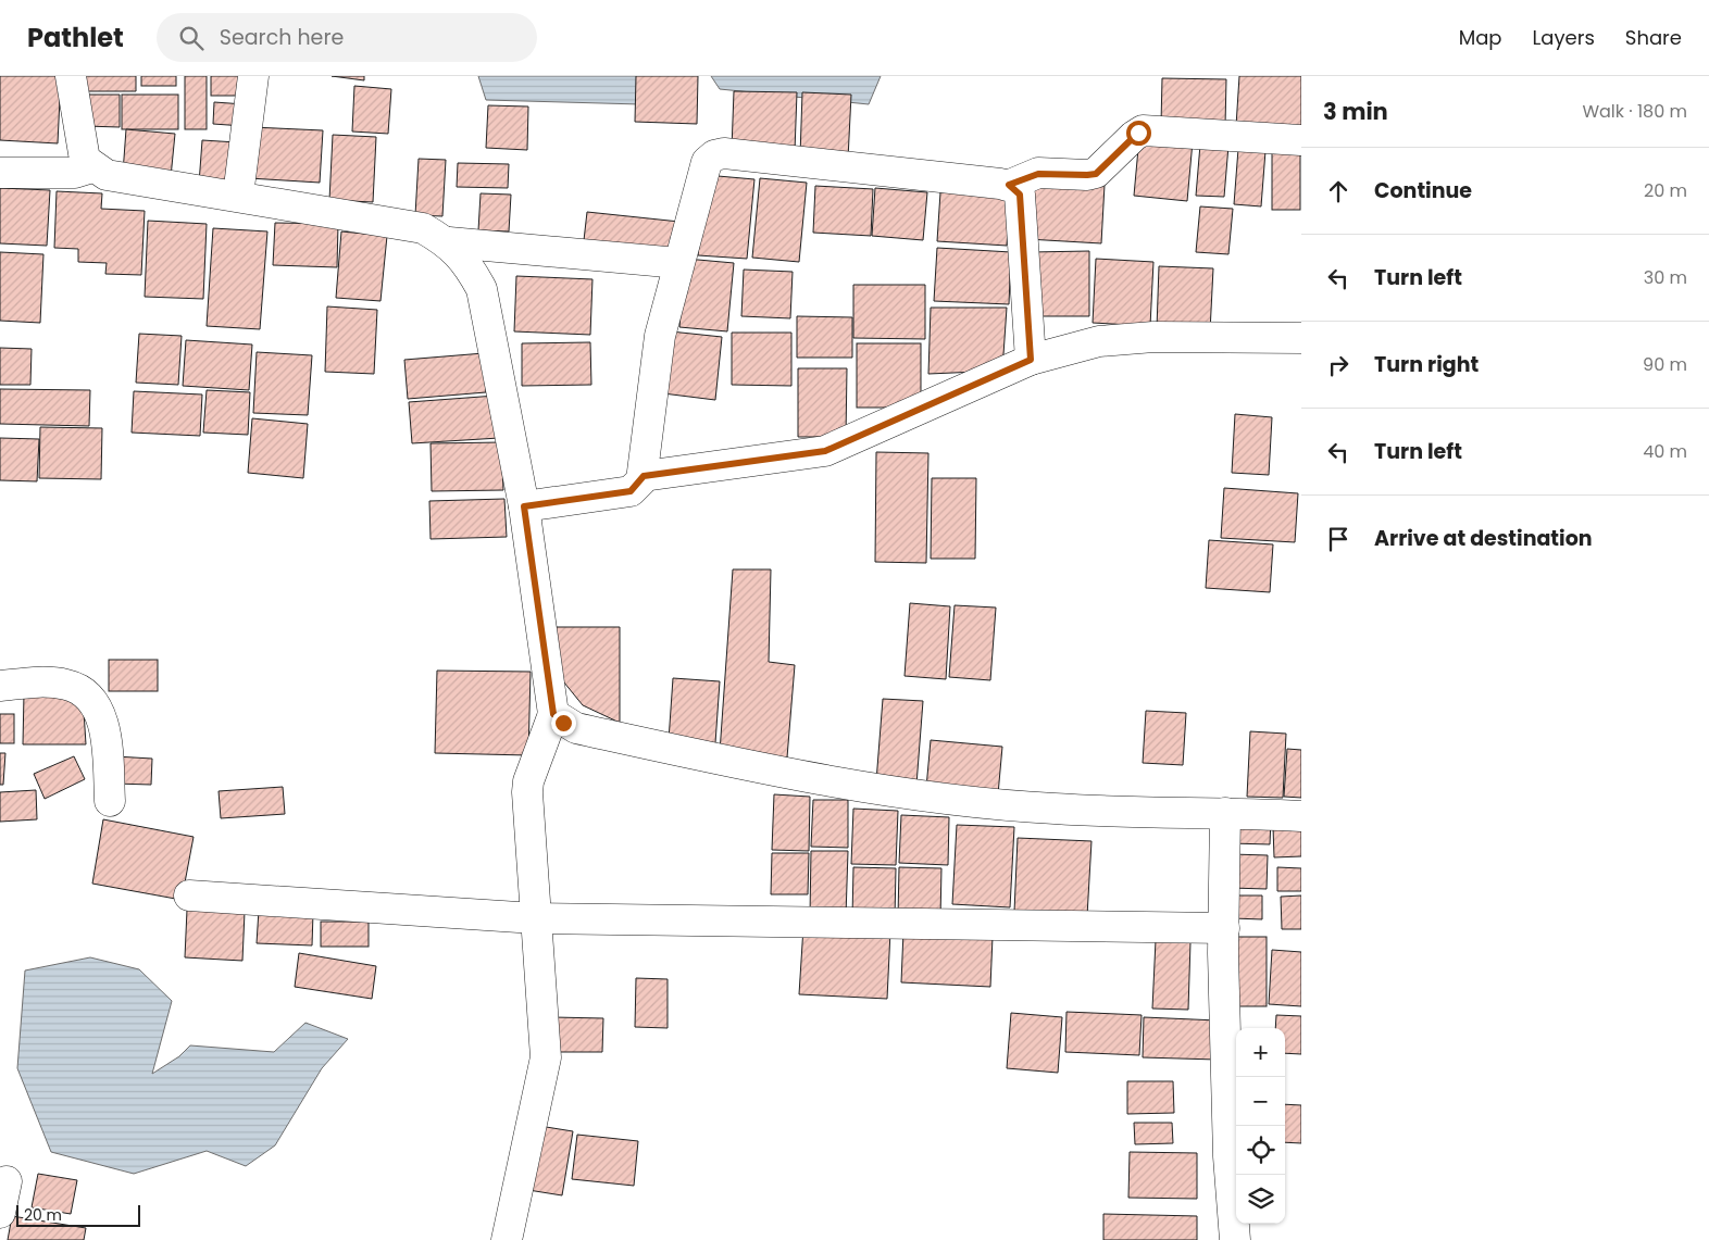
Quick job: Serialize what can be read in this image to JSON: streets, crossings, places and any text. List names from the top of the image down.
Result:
{
  "scale_bar": "20 m",
  "page": {
    "header": "Pathlet",
    "search": "Search here",
    "nav": ["Map", "Layers", "Share"],
    "heading": ["3 min", "Walk · 180 m"],
    "list": [
      ["Continue", "20 m"],
      ["Turn left", "30 m"],
      ["Turn right", "90 m"],
      ["Turn left", "40 m"],
      "Arrive at destination"
    ],
    "map_buttons": ["+", "−"],
    "scale": "20 m"
  }
}
